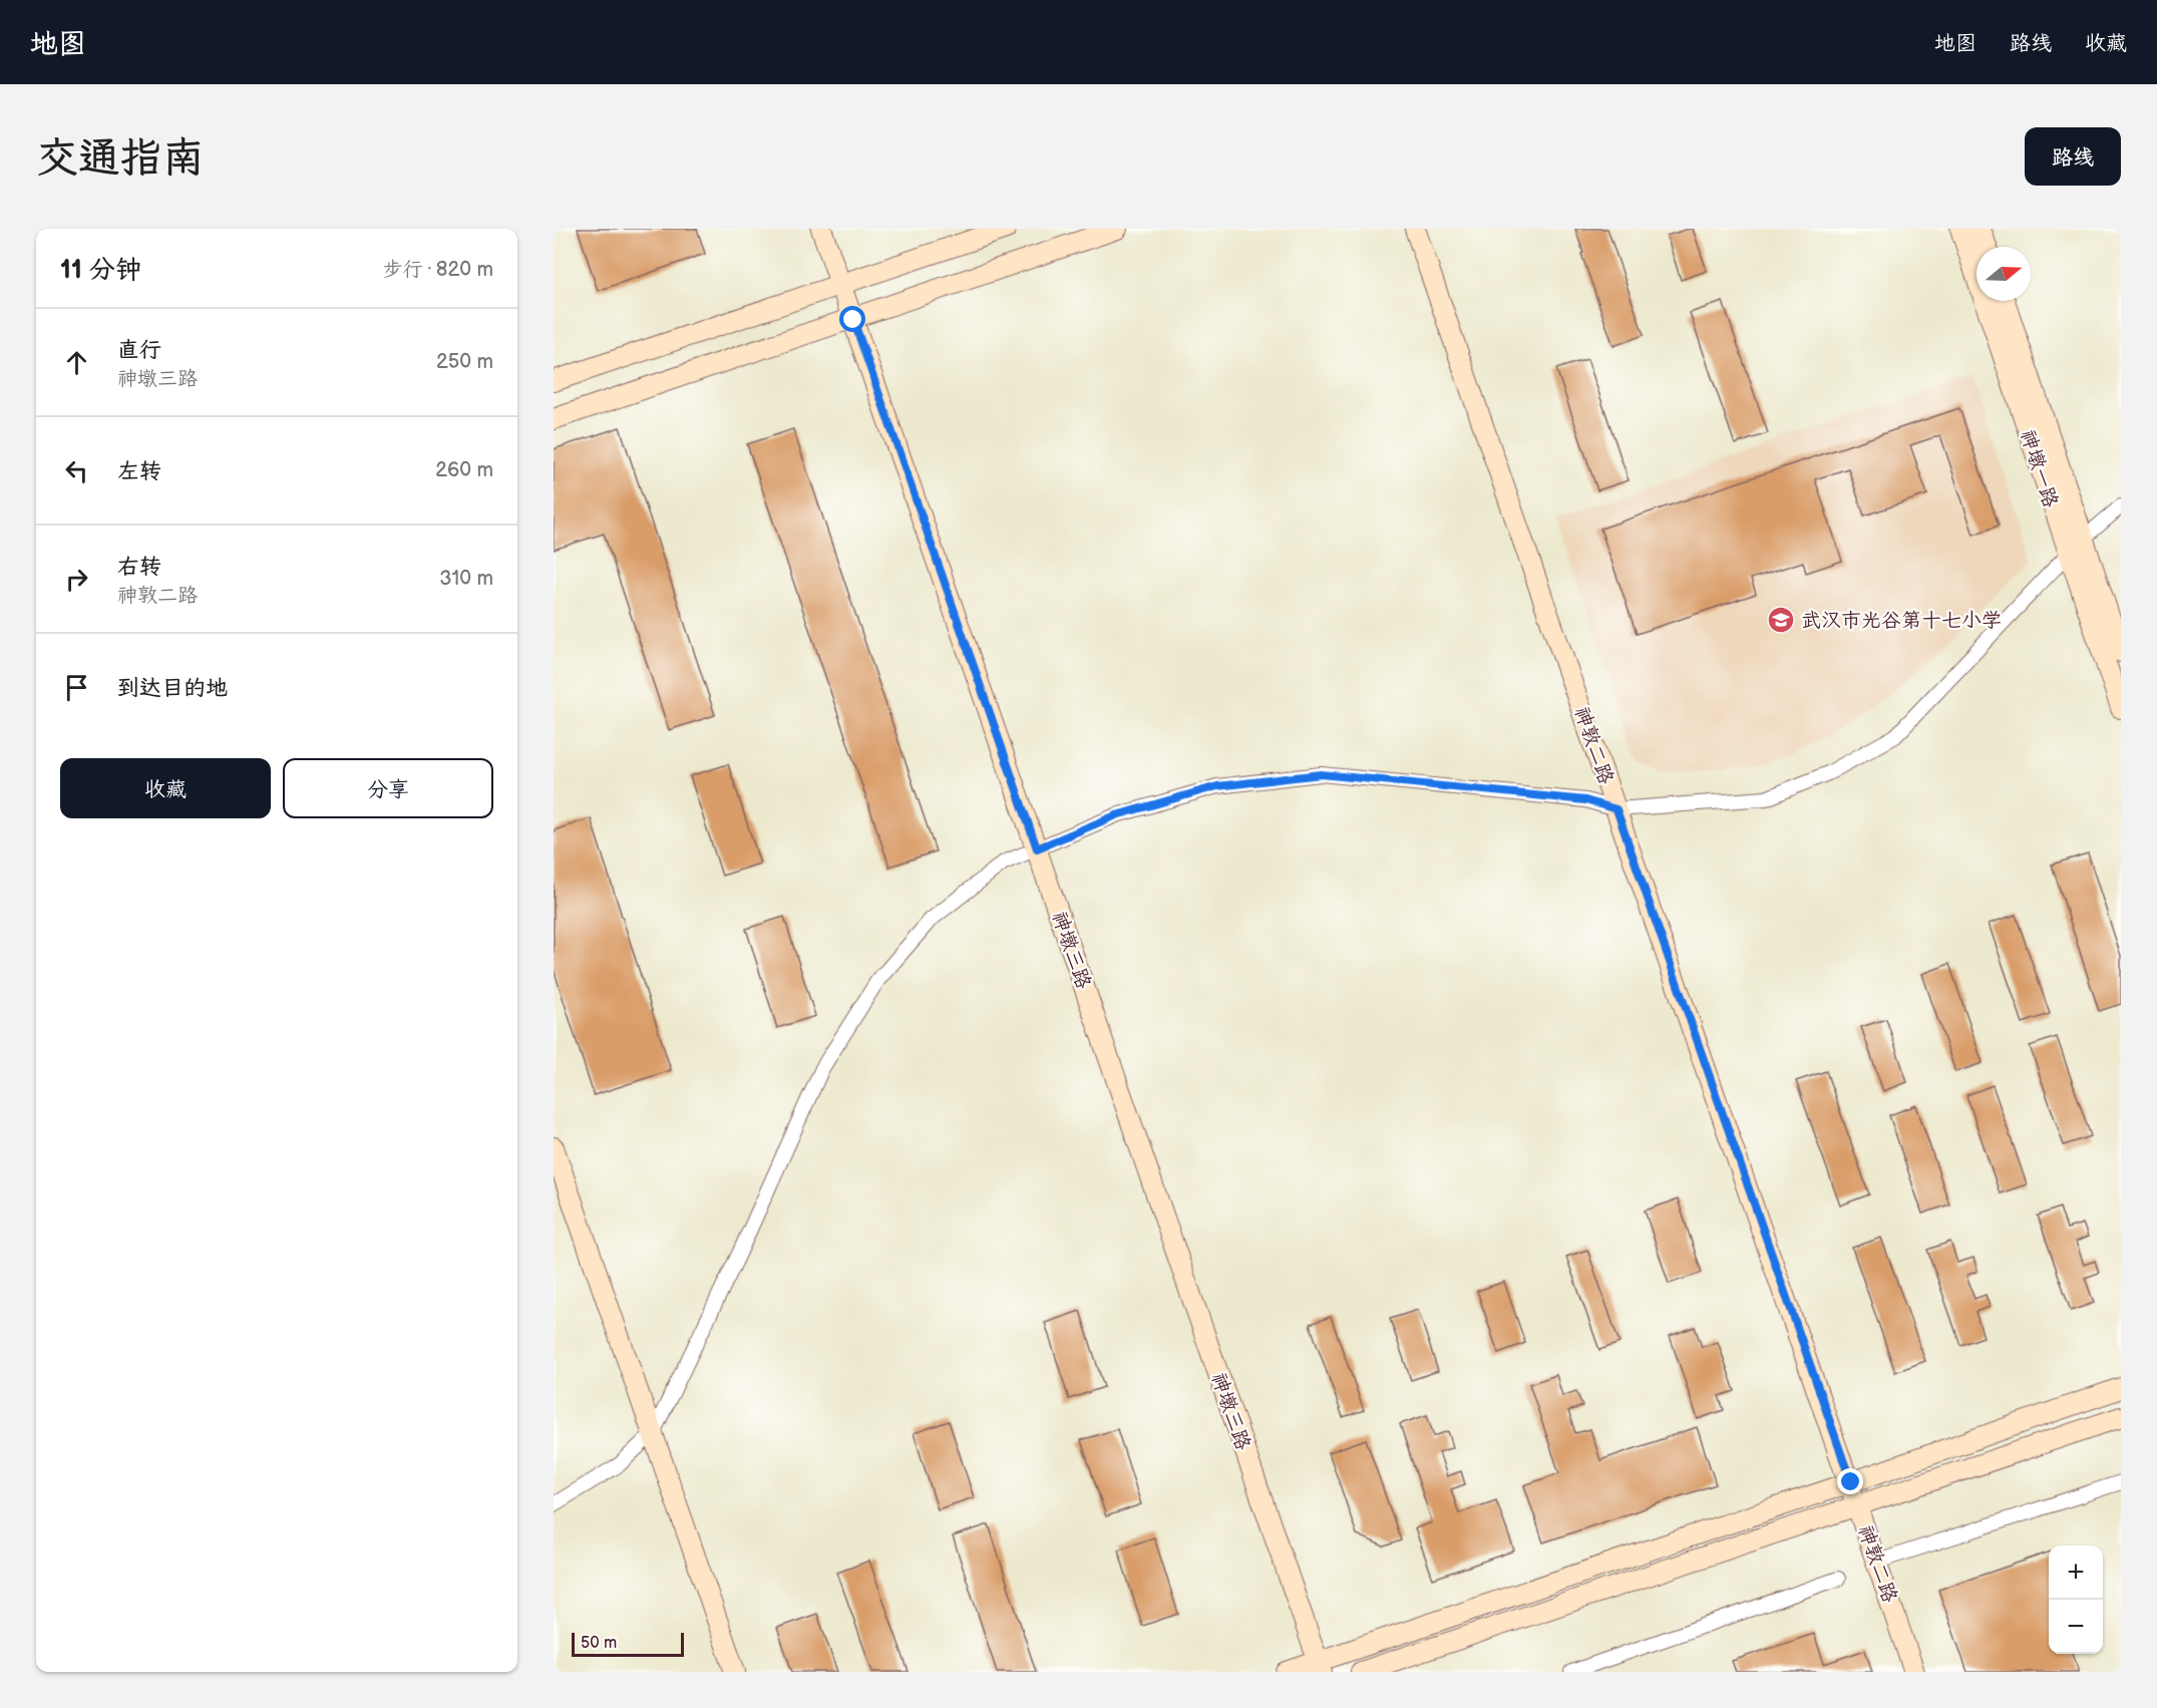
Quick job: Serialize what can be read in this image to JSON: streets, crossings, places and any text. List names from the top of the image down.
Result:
{
  "streets": {
    "street": ["神墩一路", "神敦二路", "神墩三路"]
  },
  "places": {
    "school or university": ["武汉市光谷第十七小学"]
  },
  "scale_bar": "50 m",
  "north": "right",
  "page": {
    "header": "地图",
    "nav": ["地图", "路线", "收藏"],
    "buttons": [
      "路线",
      ["收藏", "分享"]
    ],
    "title": "交通指南",
    "heading": ["11 分钟", "步行 · 820 m"],
    "list": [
      ["直行", "神墩三路", "250 m"],
      ["左转", "260 m"],
      ["右转", "神敦二路", "310 m"],
      "到达目的地"
    ],
    "map_buttons": ["+", "−"],
    "scale": "50 m"
  }
}
